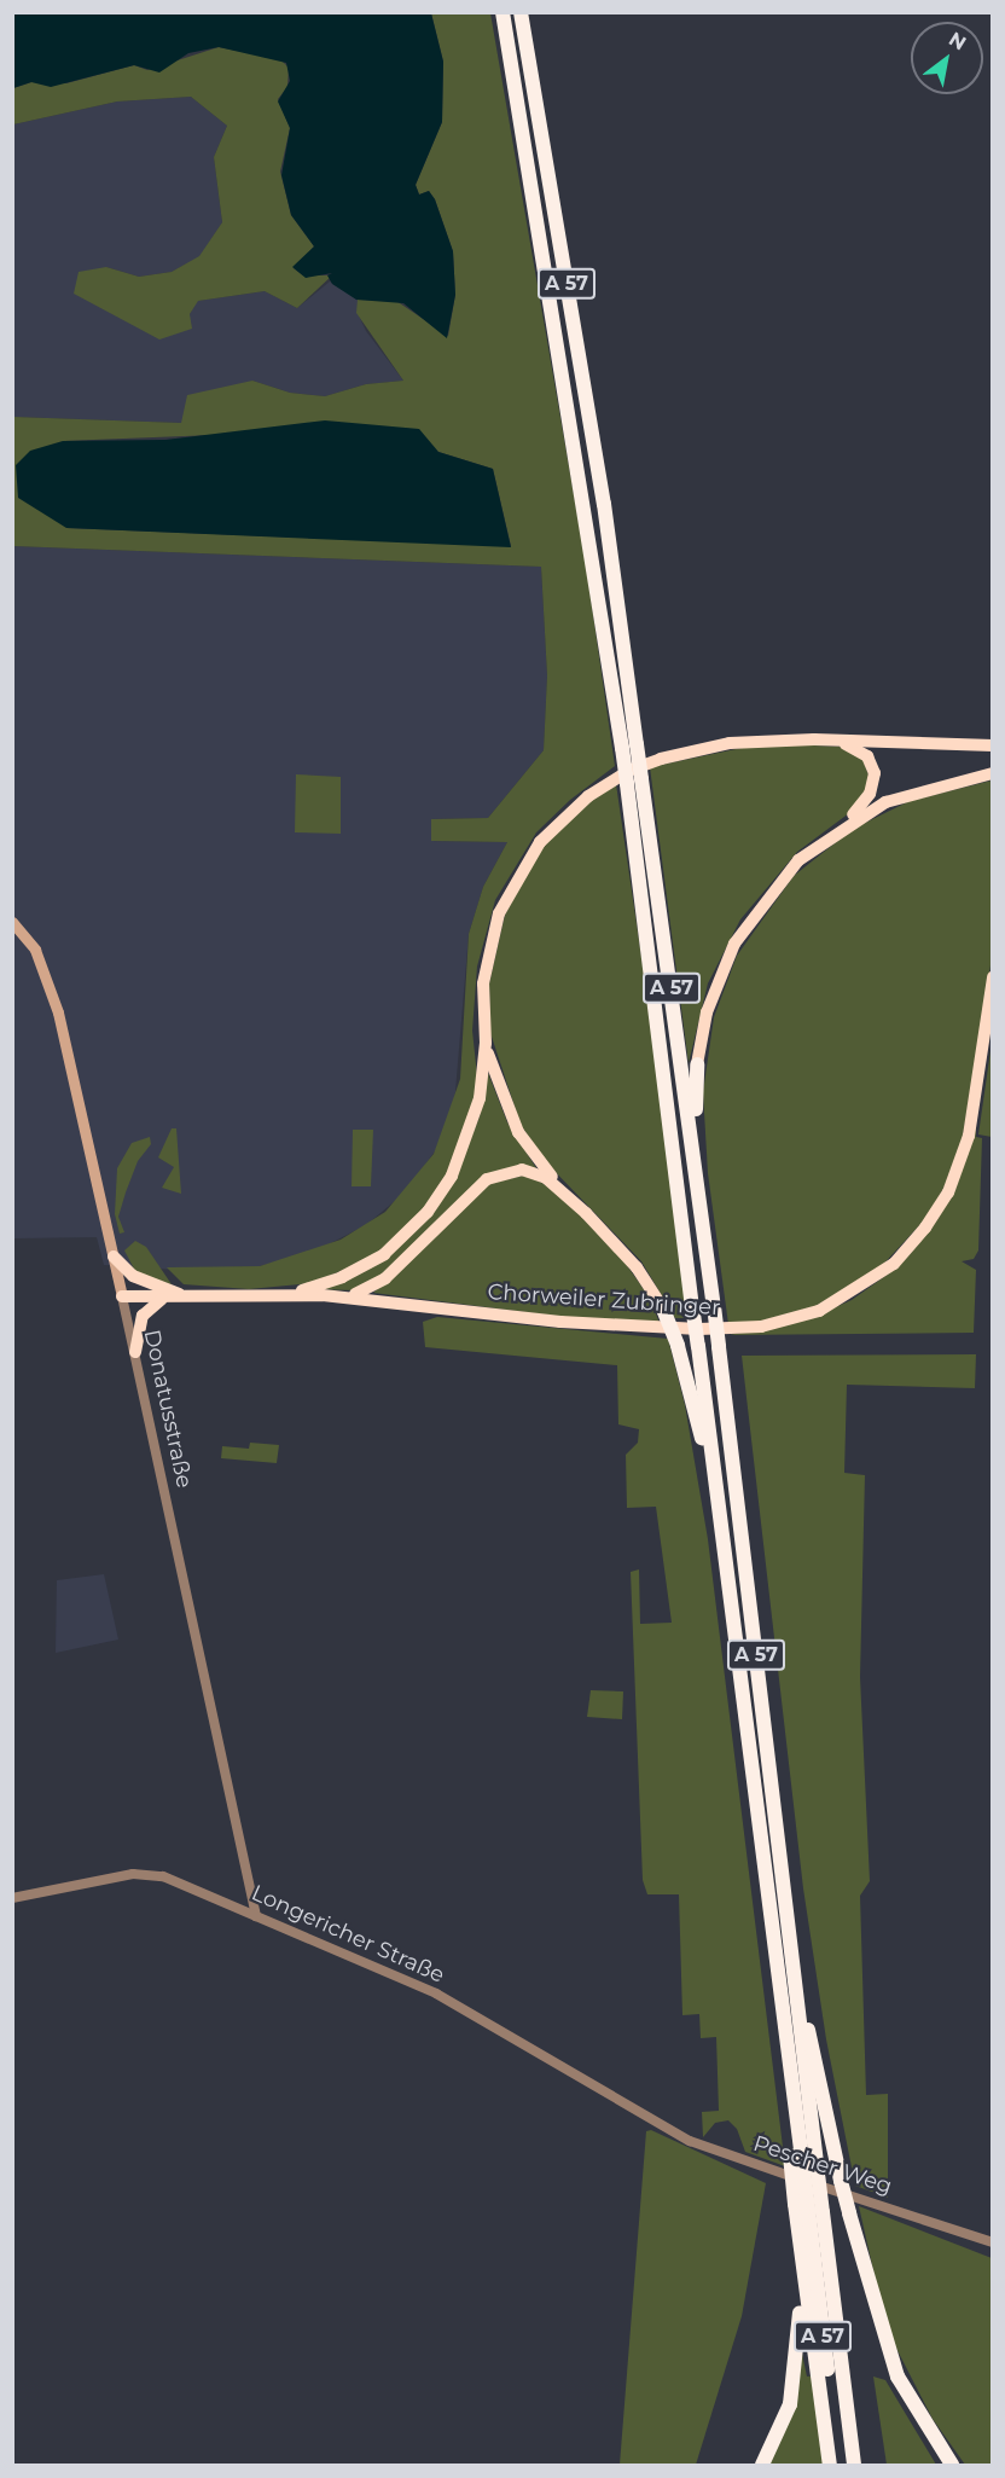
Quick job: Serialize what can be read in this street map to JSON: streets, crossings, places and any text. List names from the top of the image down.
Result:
{
  "streets": {
    "highway": ["A 57", "Chorweiler Zubringer"],
    "main road": ["Donatusstraße"],
    "street": ["Longericher Straße", "Pescher Weg"]
  },
  "crossings": [
    ["Chorweiler Zubringer", "Donatusstraße"],
    ["Donatusstraße", "Longericher Straße"],
    ["Longericher Straße", "Pescher Weg"]
  ],
  "north": "top right"
}
